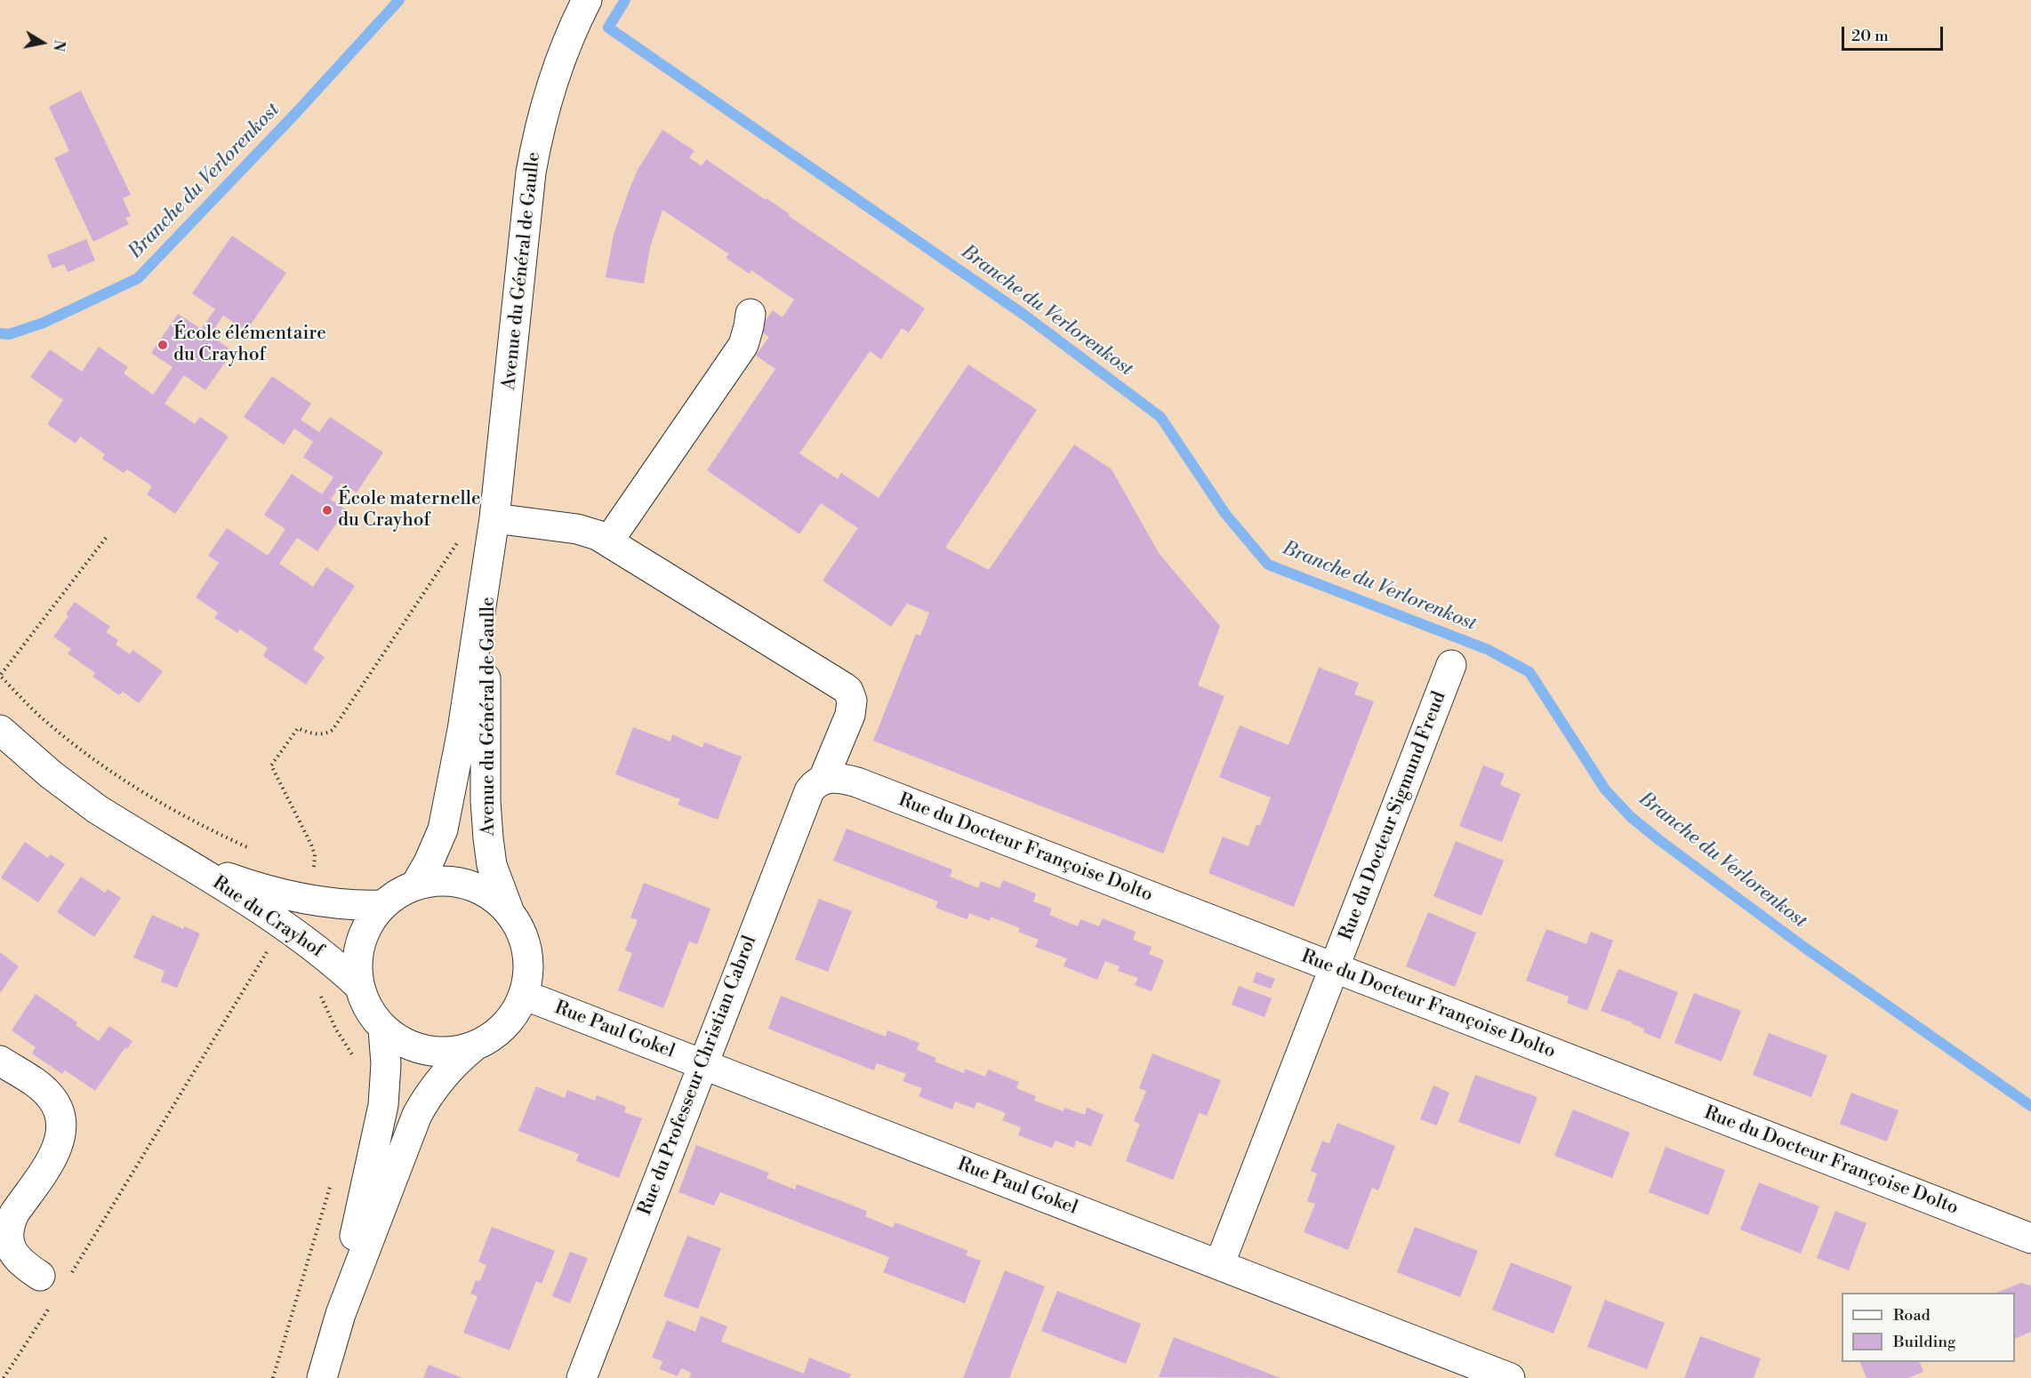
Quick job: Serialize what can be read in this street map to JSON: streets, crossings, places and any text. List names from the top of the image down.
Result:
{
  "streets": {
    "street": [
      "Avenue du Général de Gaulle",
      "Rue du Docteur Sigmund Freud",
      "Rue du Docteur Françoise Dolto",
      "Rue du Crayhof",
      "Rue Paul Gokel",
      "Rue du Professeur Christian Cabrol"
    ]
  },
  "crossings": [
    ["Avenue du Général de Gaulle", "Rue du Crayhof"],
    ["Avenue du Général de Gaulle", "Rue Paul Gokel"],
    ["Rue du Docteur Sigmund Freud", "Rue du Docteur Françoise Dolto"],
    ["Rue du Docteur Sigmund Freud", "Rue Paul Gokel"],
    ["Rue du Docteur Françoise Dolto", "Rue du Professeur Christian Cabrol"],
    ["Rue du Crayhof", "Rue Paul Gokel"],
    ["Rue Paul Gokel", "Rue du Professeur Christian Cabrol"]
  ],
  "water": ["Branche du Verlorenkost"],
  "places": ["École élémentaire du Crayhof", "École maternelle du Crayhof"],
  "legend": ["Road", "Building"],
  "scale_bar": "20 m",
  "north": "right"
}
